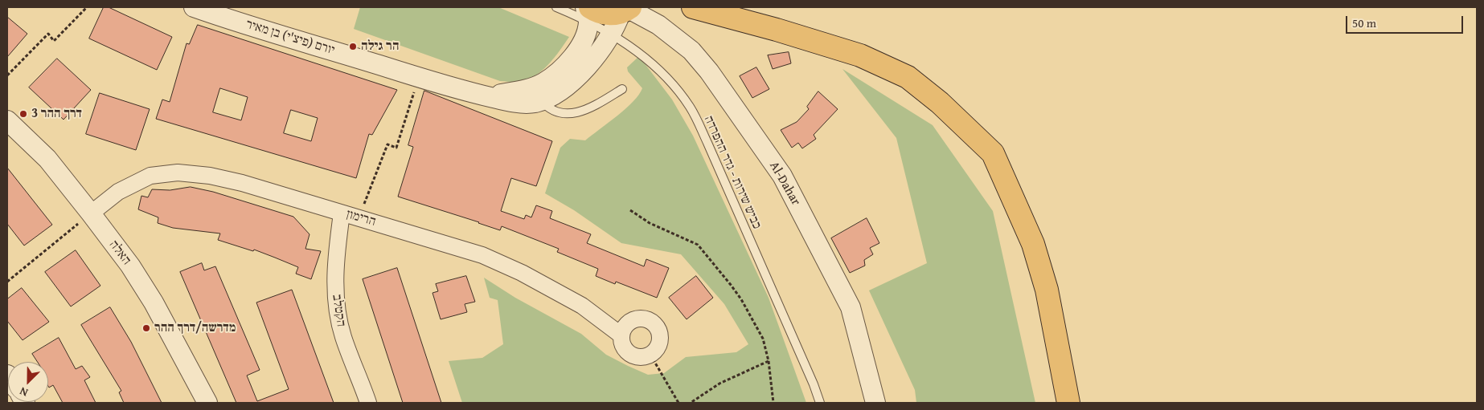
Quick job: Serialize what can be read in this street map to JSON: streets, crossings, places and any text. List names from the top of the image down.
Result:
{
  "streets": {
    "street": [
      "יורם (פיצ'י) בן מאיר",
      "Al-Dahar",
      "הרימון",
      "האלה",
      "הקטלב"
    ],
    "lane": ["כביש שירות - גדר ההפרדה"]
  },
  "crossings": [
    ["יורם (פיצ'י) בן מאיר", "כביש שירות - גדר ההפרדה"],
    ["יורם (פיצ'י) בן מאיר", "Al-Dahar"],
    ["הרימון", "האלה"],
    ["הרימון", "הקטלב"]
  ],
  "places": ["הר גילה", "דרך ההר 3", "מדרשה/דרך ההר"],
  "scale_bar": "50 m",
  "north": "bottom left"
}
